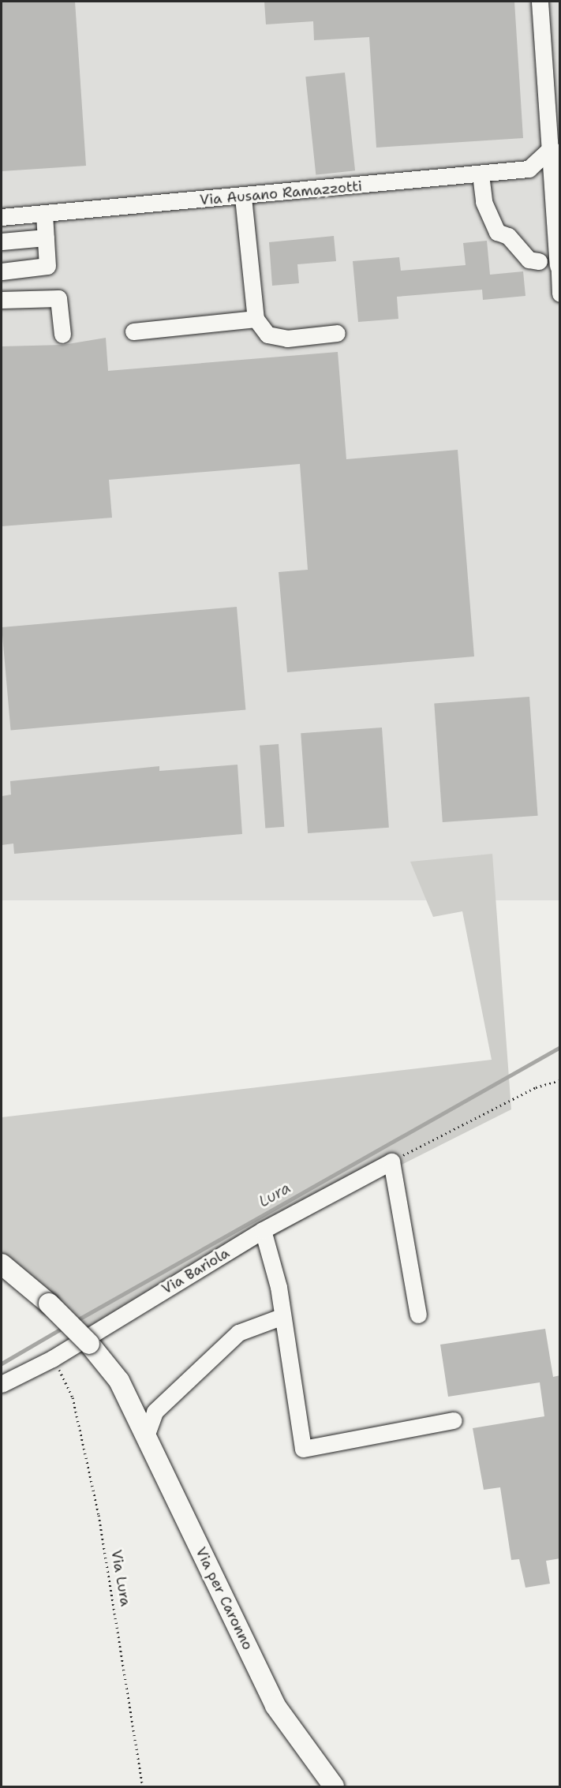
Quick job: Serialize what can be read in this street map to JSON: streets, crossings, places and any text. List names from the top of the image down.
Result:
{
  "streets": {
    "main road": ["Via per Caronno"],
    "street": ["Via Ausano Ramazzotti", "Via Bariola"],
    "path": ["Via Lura"]
  },
  "water": ["Lura"]
}
